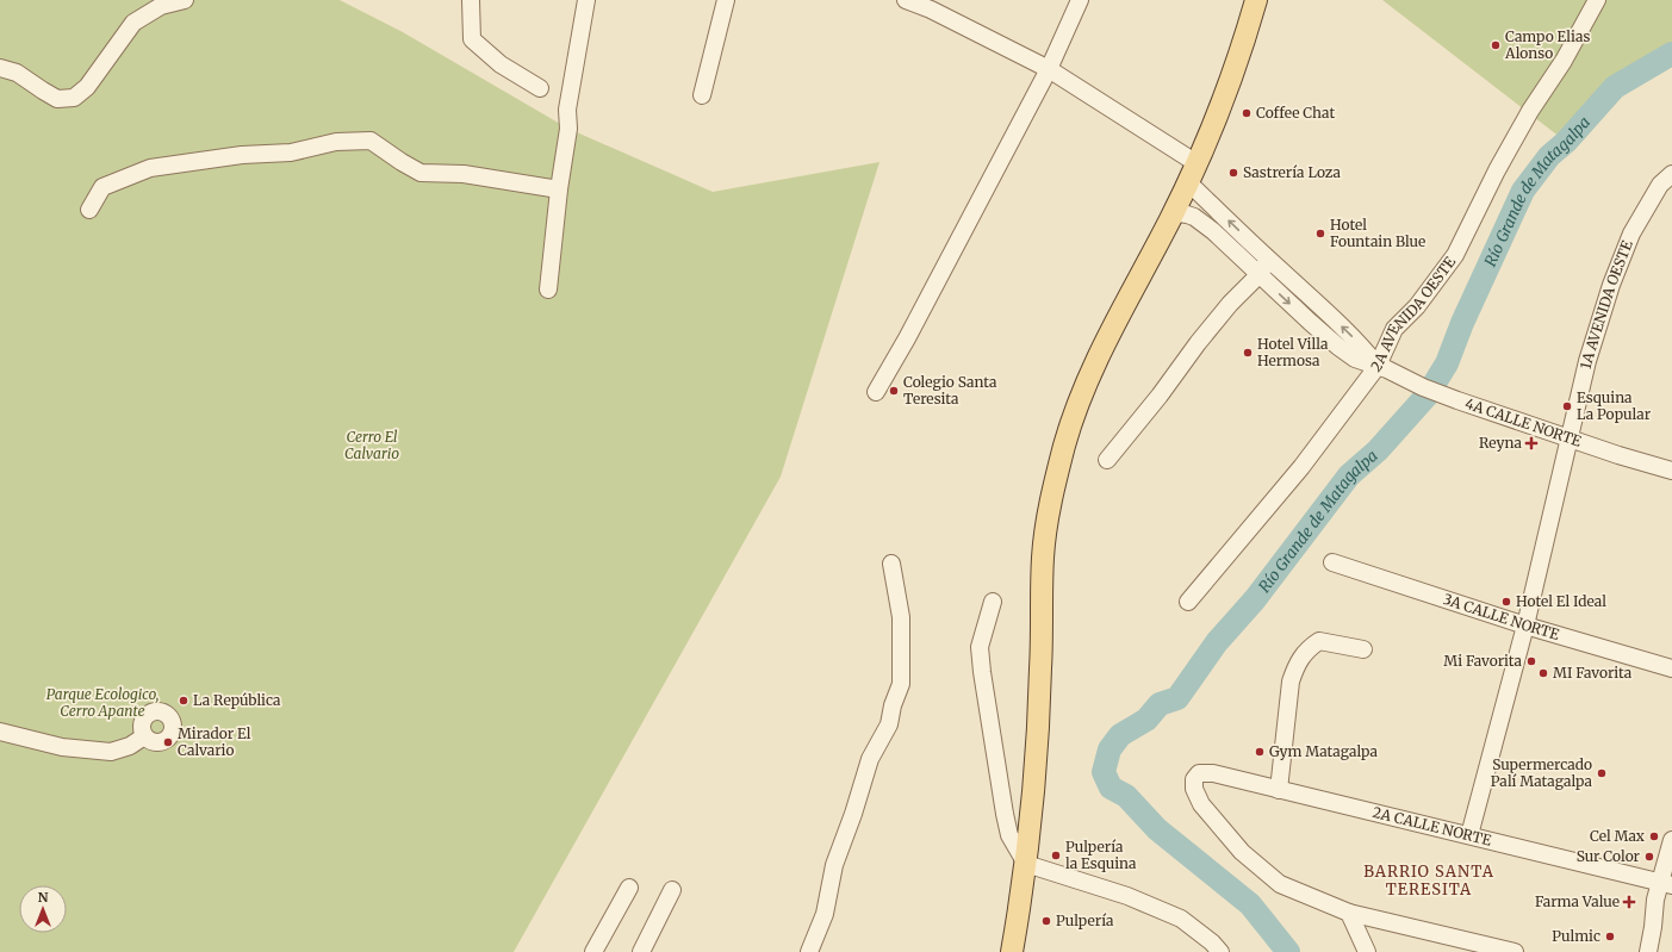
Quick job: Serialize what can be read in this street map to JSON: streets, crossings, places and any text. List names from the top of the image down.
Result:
{
  "streets": {
    "street": [
      "1A AVENIDA OESTE",
      "2A AVENIDA OESTE",
      "4A CALLE NORTE",
      "3A CALLE NORTE",
      "2A CALLE NORTE"
    ]
  },
  "crossings": [
    ["1A AVENIDA OESTE", "4A CALLE NORTE"],
    ["1A AVENIDA OESTE", "3A CALLE NORTE"],
    ["1A AVENIDA OESTE", "2A CALLE NORTE"],
    ["2A AVENIDA OESTE", "4A CALLE NORTE"]
  ],
  "districts": ["BARRIO SANTA TERESITA"],
  "water": ["Río Grande de Matagalpa"],
  "parks": ["Cerro El Calvario", "Parque Ecologico, Cerro Apante"],
  "places": {
    "other": [
      "Campo Elias Alonso",
      "Coffee Chat",
      "Sastrería Loza",
      "Hotel Fountain Blue",
      "Hotel Villa Hermosa",
      "Colegio Santa Teresita",
      "Esquina La Popular",
      "Hotel El Ideal",
      "Mi Favorita",
      "MI Favorita",
      "La República",
      "Mirador El Calvario",
      "Gym Matagalpa",
      "Supermercado Palí Matagalpa",
      "Cel Max",
      "Pulpería la Esquina",
      "Sur Color",
      "Pulpería",
      "Pulmic"
    ],
    "health": ["Reyna", "Farma Value"]
  },
  "north": "top"
}
